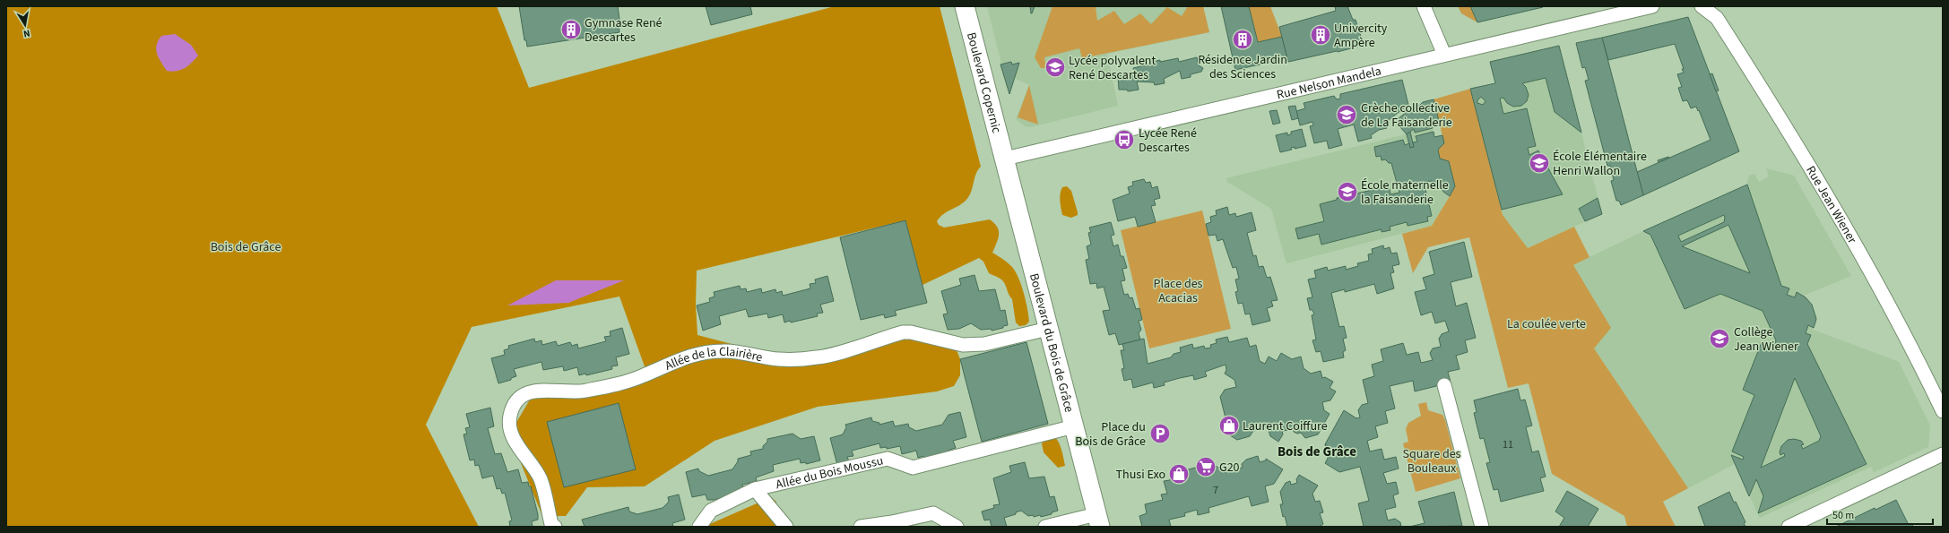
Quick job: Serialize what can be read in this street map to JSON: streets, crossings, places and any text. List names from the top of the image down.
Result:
{
  "streets": {
    "street": [
      "Rue Nelson Mandela",
      "Boulevard Copernic",
      "Rue Jean Wiener",
      "Boulevard du Bois de Grâce",
      "Allée de la Clairière",
      "Allée du Bois Moussu"
    ]
  },
  "crossings": [
    ["Rue Nelson Mandela", "Boulevard Copernic"],
    ["Rue Nelson Mandela", "Boulevard du Bois de Grâce"],
    ["Boulevard Copernic", "Boulevard du Bois de Grâce"],
    ["Boulevard du Bois de Grâce", "Allée de la Clairière"],
    ["Boulevard du Bois de Grâce", "Allée du Bois Moussu"]
  ],
  "districts": ["Bois de Grâce"],
  "parks": [
    "Bois de Grâce",
    "Place des Acacias",
    "La coulée verte",
    "Square des Bouleaux"
  ],
  "places": {
    "building": ["Gymnase René Descartes", "Univercity Ampère", "Résidence Jardin des Sciences"],
    "school or university": [
      "Lycée polyvalent René Descartes",
      "Crèche collective de La Faisanderie",
      "École Élémentaire Henri Wallon",
      "École maternelle la Faisanderie",
      "Collège Jean Wiener"
    ],
    "bus stop": ["Lycée René Descartes"],
    "shop": ["Laurent Coiffure", "Thusi Exo"],
    "parking": ["Place du Bois de Grâce"],
    "supermarket": ["G20"]
  },
  "house_numbers": ["11", "7"],
  "scale_bar": "50 m",
  "north": "bottom"
}
